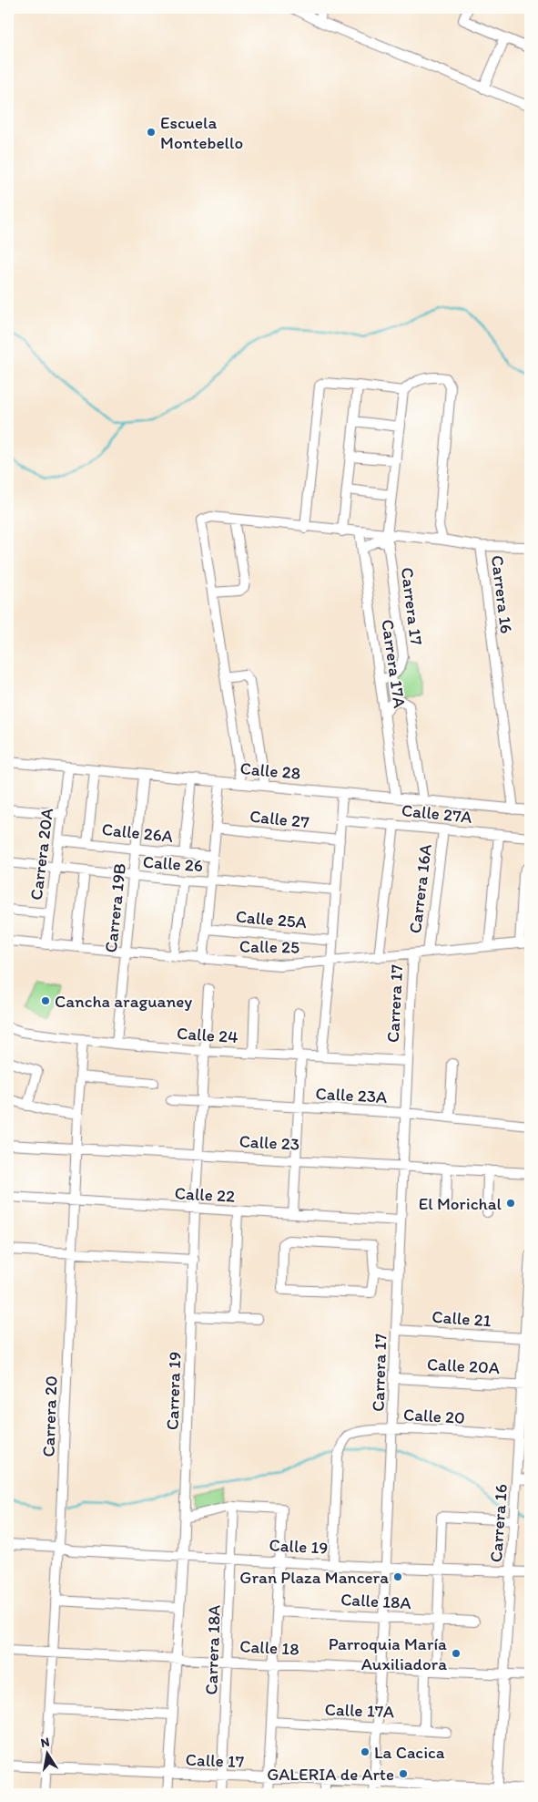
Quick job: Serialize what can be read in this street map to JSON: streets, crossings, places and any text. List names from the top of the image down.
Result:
{
  "streets": {
    "street": [
      "Carrera 16",
      "Carrera 17",
      "Carrera 17A",
      "Calle 28",
      "Calle 27A",
      "Calle 27",
      "Calle 26A",
      "Carrera 20A",
      "Calle 26",
      "Carrera 16A",
      "Carrera 19B",
      "Calle 25A",
      "Calle 25",
      "Calle 24",
      "Calle 23A",
      "Calle 23",
      "Calle 22",
      "Calle 21",
      "Calle 20A",
      "Carrera 19",
      "Calle 20",
      "Carrera 20",
      "Calle 19",
      "Calle 18A",
      "Calle 18",
      "Carrera 18A",
      "Calle 17A",
      "Calle 17"
    ]
  },
  "crossings": [
    ["Carrera 16", "Calle 28"],
    ["Carrera 16", "Calle 21"],
    ["Carrera 16", "Calle 20A"],
    ["Carrera 16", "Calle 20"],
    ["Carrera 16", "Calle 19"],
    ["Carrera 16", "Calle 18"],
    ["Carrera 16", "Calle 17"],
    ["Carrera 17", "Calle 27A"],
    ["Carrera 17", "Calle 25"],
    ["Carrera 17", "Calle 24"],
    ["Carrera 17", "Calle 23A"],
    ["Carrera 17", "Calle 23"],
    ["Carrera 17", "Calle 22"],
    ["Carrera 17", "Calle 21"],
    ["Carrera 17", "Calle 20A"],
    ["Carrera 17", "Calle 20"],
    ["Carrera 17", "Calle 19"],
    ["Carrera 17", "Calle 18A"],
    ["Carrera 17", "Calle 18"],
    ["Carrera 17", "Calle 17A"],
    ["Carrera 17", "Calle 17"],
    ["Carrera 17A", "Calle 28"],
    ["Calle 28", "Carrera 20A"],
    ["Calle 28", "Carrera 19B"],
    ["Calle 27A", "Carrera 16A"],
    ["Calle 26A", "Carrera 20A"],
    ["Calle 26A", "Carrera 19B"],
    ["Carrera 20A", "Calle 26"],
    ["Carrera 20A", "Calle 25"],
    ["Calle 26", "Carrera 19B"],
    ["Carrera 16A", "Calle 25"],
    ["Carrera 19B", "Calle 25"],
    ["Carrera 19B", "Calle 24"],
    ["Calle 24", "Carrera 19"],
    ["Calle 24", "Carrera 20"],
    ["Calle 23A", "Carrera 19"],
    ["Calle 23", "Carrera 19"],
    ["Calle 23", "Carrera 20"],
    ["Calle 22", "Carrera 19"],
    ["Calle 22", "Carrera 20"],
    ["Carrera 19", "Calle 19"],
    ["Carrera 19", "Calle 18"],
    ["Carrera 19", "Calle 17"],
    ["Calle 20", "Calle 19"],
    ["Carrera 20", "Calle 19"],
    ["Carrera 20", "Calle 18"],
    ["Carrera 20", "Calle 17"],
    ["Calle 19", "Carrera 18A"],
    ["Calle 18", "Carrera 18A"],
    ["Carrera 18A", "Calle 17"]
  ],
  "places": [
    "Escuela Montebello",
    "Cancha araguaney",
    "El Morichal",
    "Gran Plaza Mancera",
    "Parroquia María Auxiliadora",
    "La Cacica",
    "GALERIA de Arte"
  ],
  "north": "top"
}
